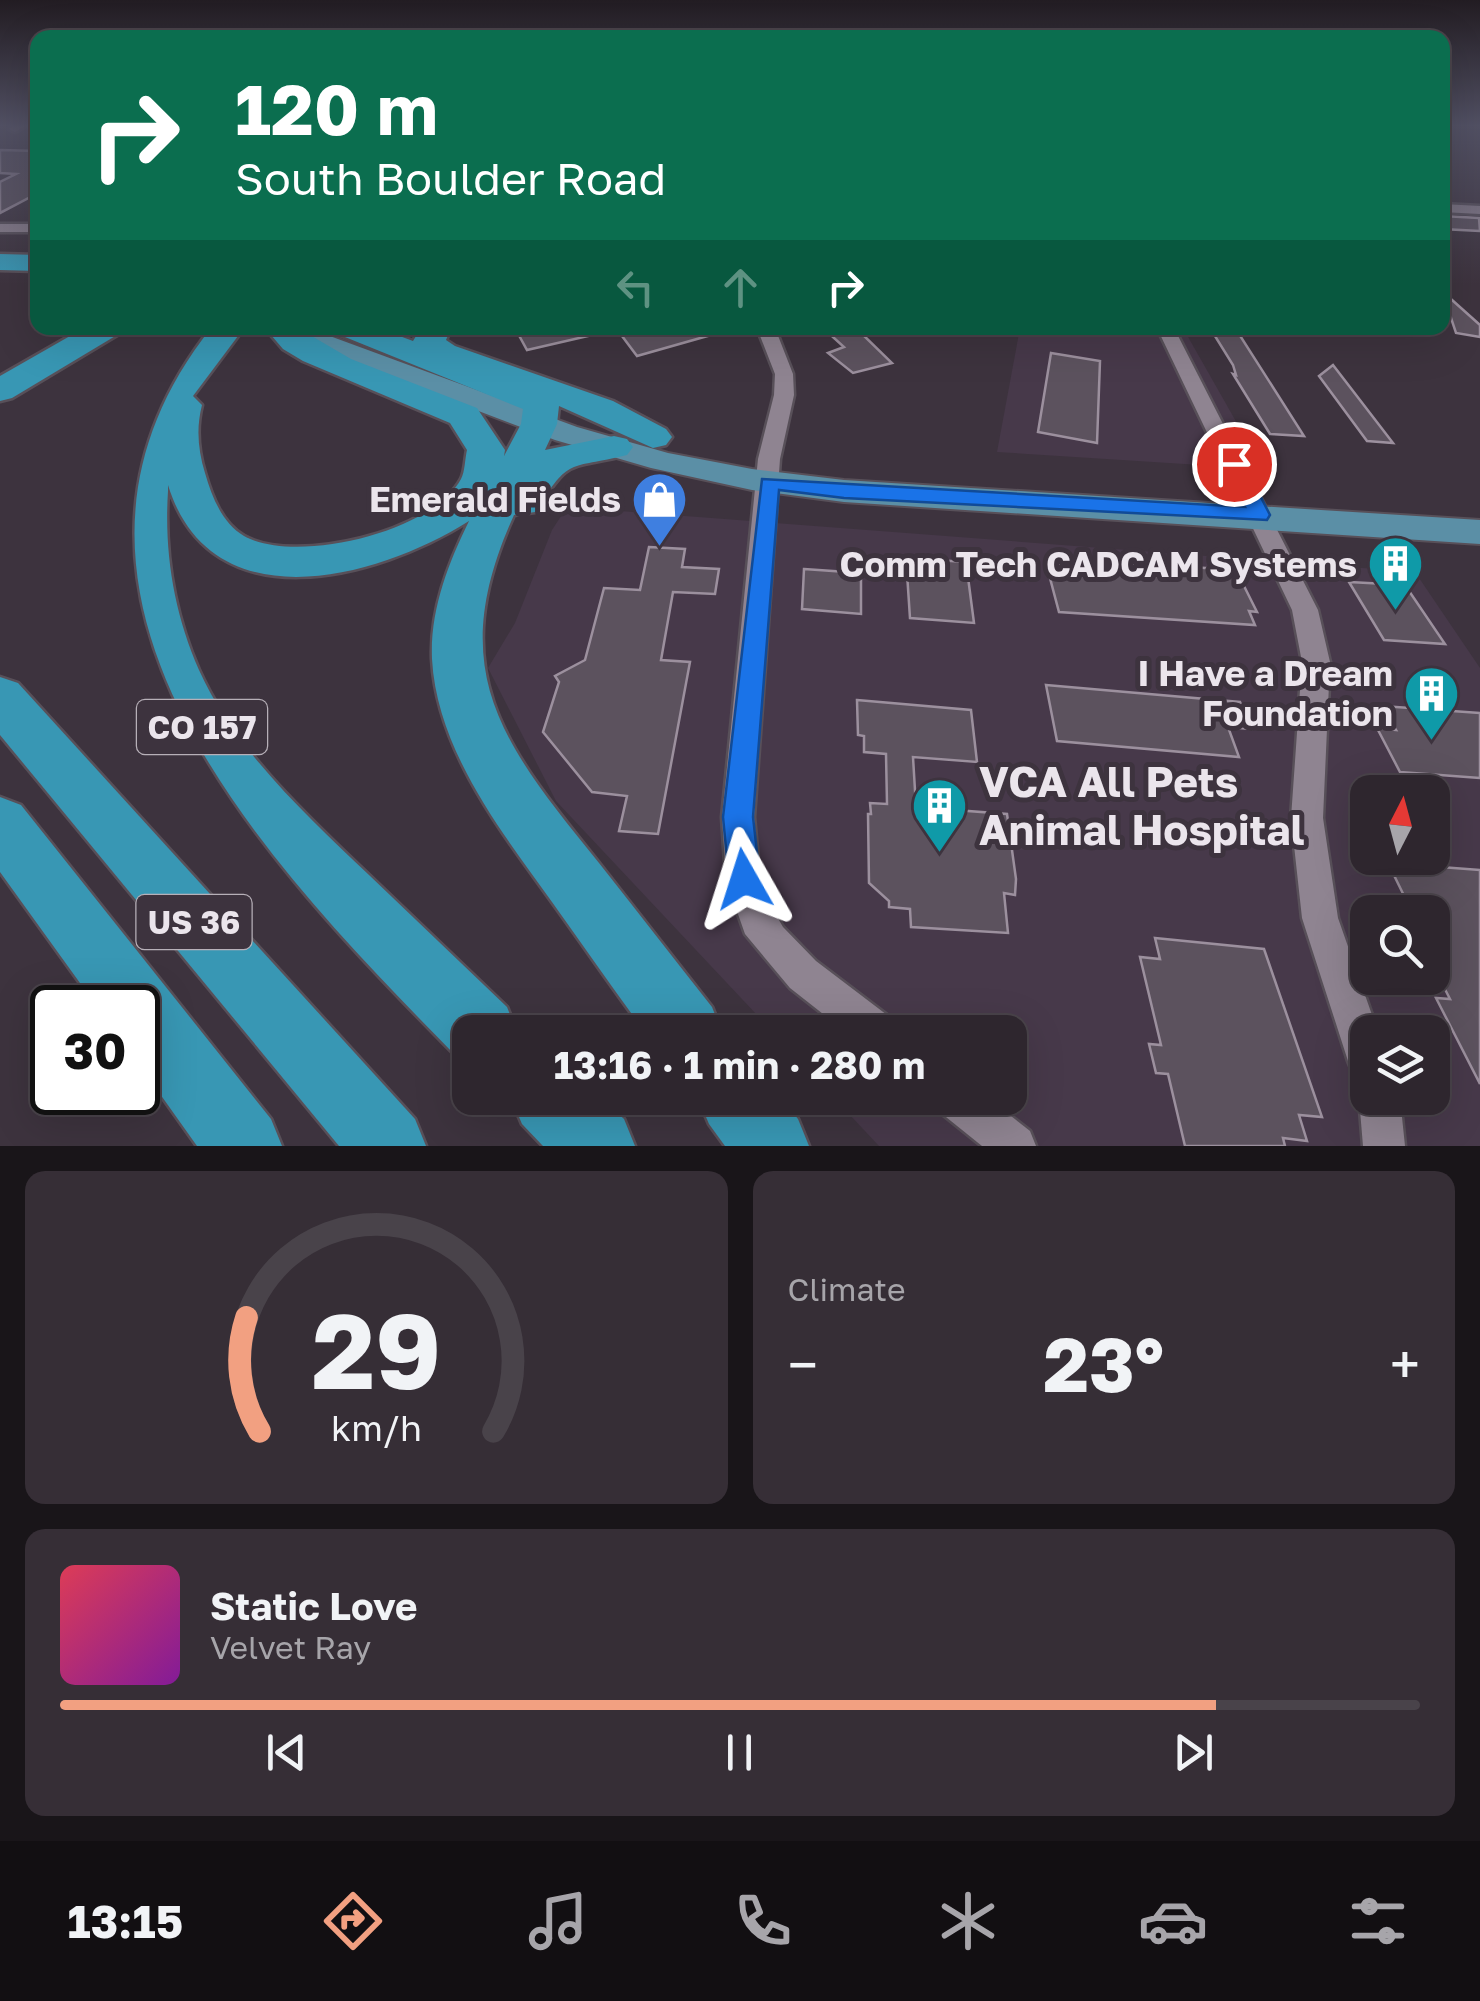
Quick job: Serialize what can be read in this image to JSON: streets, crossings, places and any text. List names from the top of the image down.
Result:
{
  "streets": {
    "highway": ["CO 157", "US 36"]
  },
  "places": {
    "shop": ["Emerald Fields"],
    "building": ["Comm Tech CADCAM Systems", "I Have a Dream Foundation", "VCA All Pets Animal Hospital"]
  },
  "north": "top",
  "page": {
    "turn": ["120 m", "South Boulder Road"],
    "limit": "30",
    "trip": "13:16 · 1 min · 280 m",
    "tile": "Climate",
    "heat": ["−", "23°", "+"],
    "song": ["Static Love", "Velvet Ray"],
    "tabs": "13:15",
    "gauge": ["29", "km/h"]
  }
}
